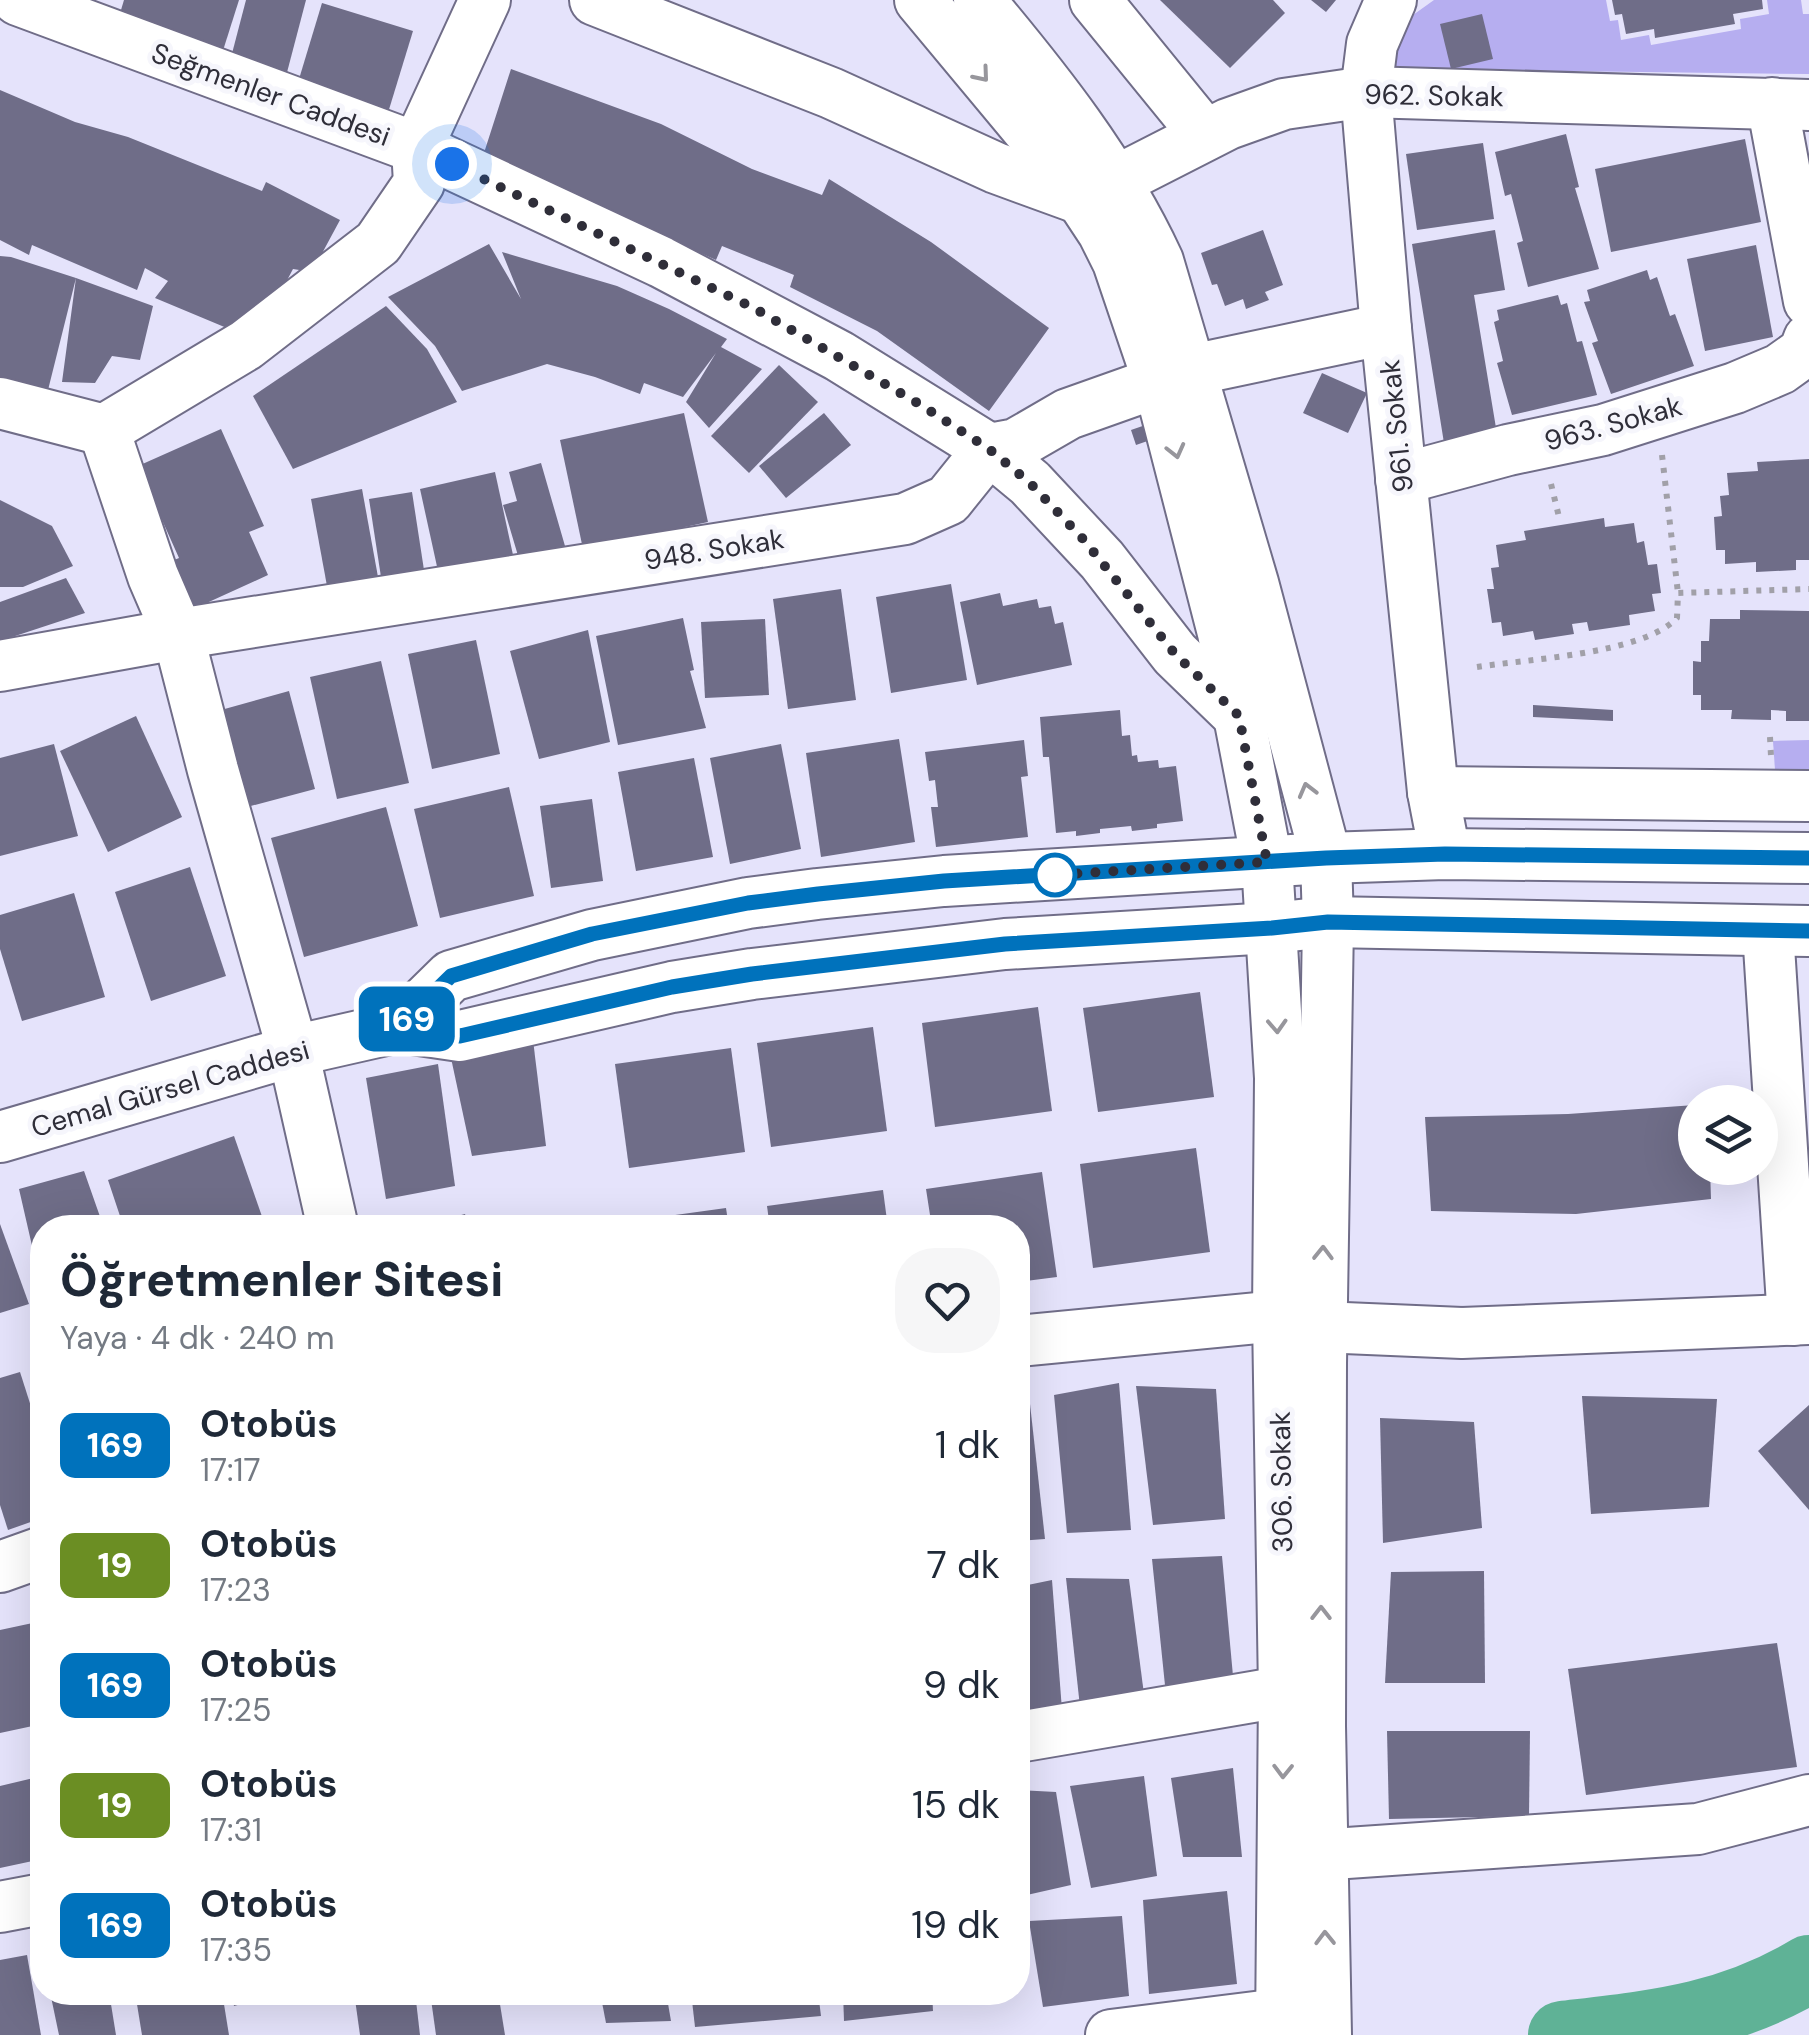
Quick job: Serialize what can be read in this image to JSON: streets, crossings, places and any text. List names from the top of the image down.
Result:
{
  "streets": {
    "street": [
      "Seğmenler Caddesi",
      "962. Sokak",
      "963. Sokak",
      "961. Sokak",
      "948. Sokak",
      "Cemal Gürsel Caddesi"
    ]
  },
  "crossings": [
    ["Seğmenler Caddesi", "948. Sokak"],
    ["962. Sokak", "961. Sokak"],
    ["963. Sokak", "961. Sokak"]
  ],
  "lines": ["bus line 169"],
  "page": {
    "on_map": "169",
    "heading": ["Öğretmenler Sitesi", "Yaya · 4 dk · 240 m"],
    "list": [
      {
        "mark": "169",
        "name": "Otobüs",
        "note": "17:17",
        "value": "1 dk"
      },
      {
        "mark": "19",
        "name": "Otobüs",
        "note": "17:23",
        "value": "7 dk"
      },
      {
        "mark": "169",
        "name": "Otobüs",
        "note": "17:25",
        "value": "9 dk"
      },
      {
        "mark": "19",
        "name": "Otobüs",
        "note": "17:31",
        "value": "15 dk"
      },
      {
        "mark": "169",
        "name": "Otobüs",
        "note": "17:35",
        "value": "19 dk"
      }
    ]
  }
}
